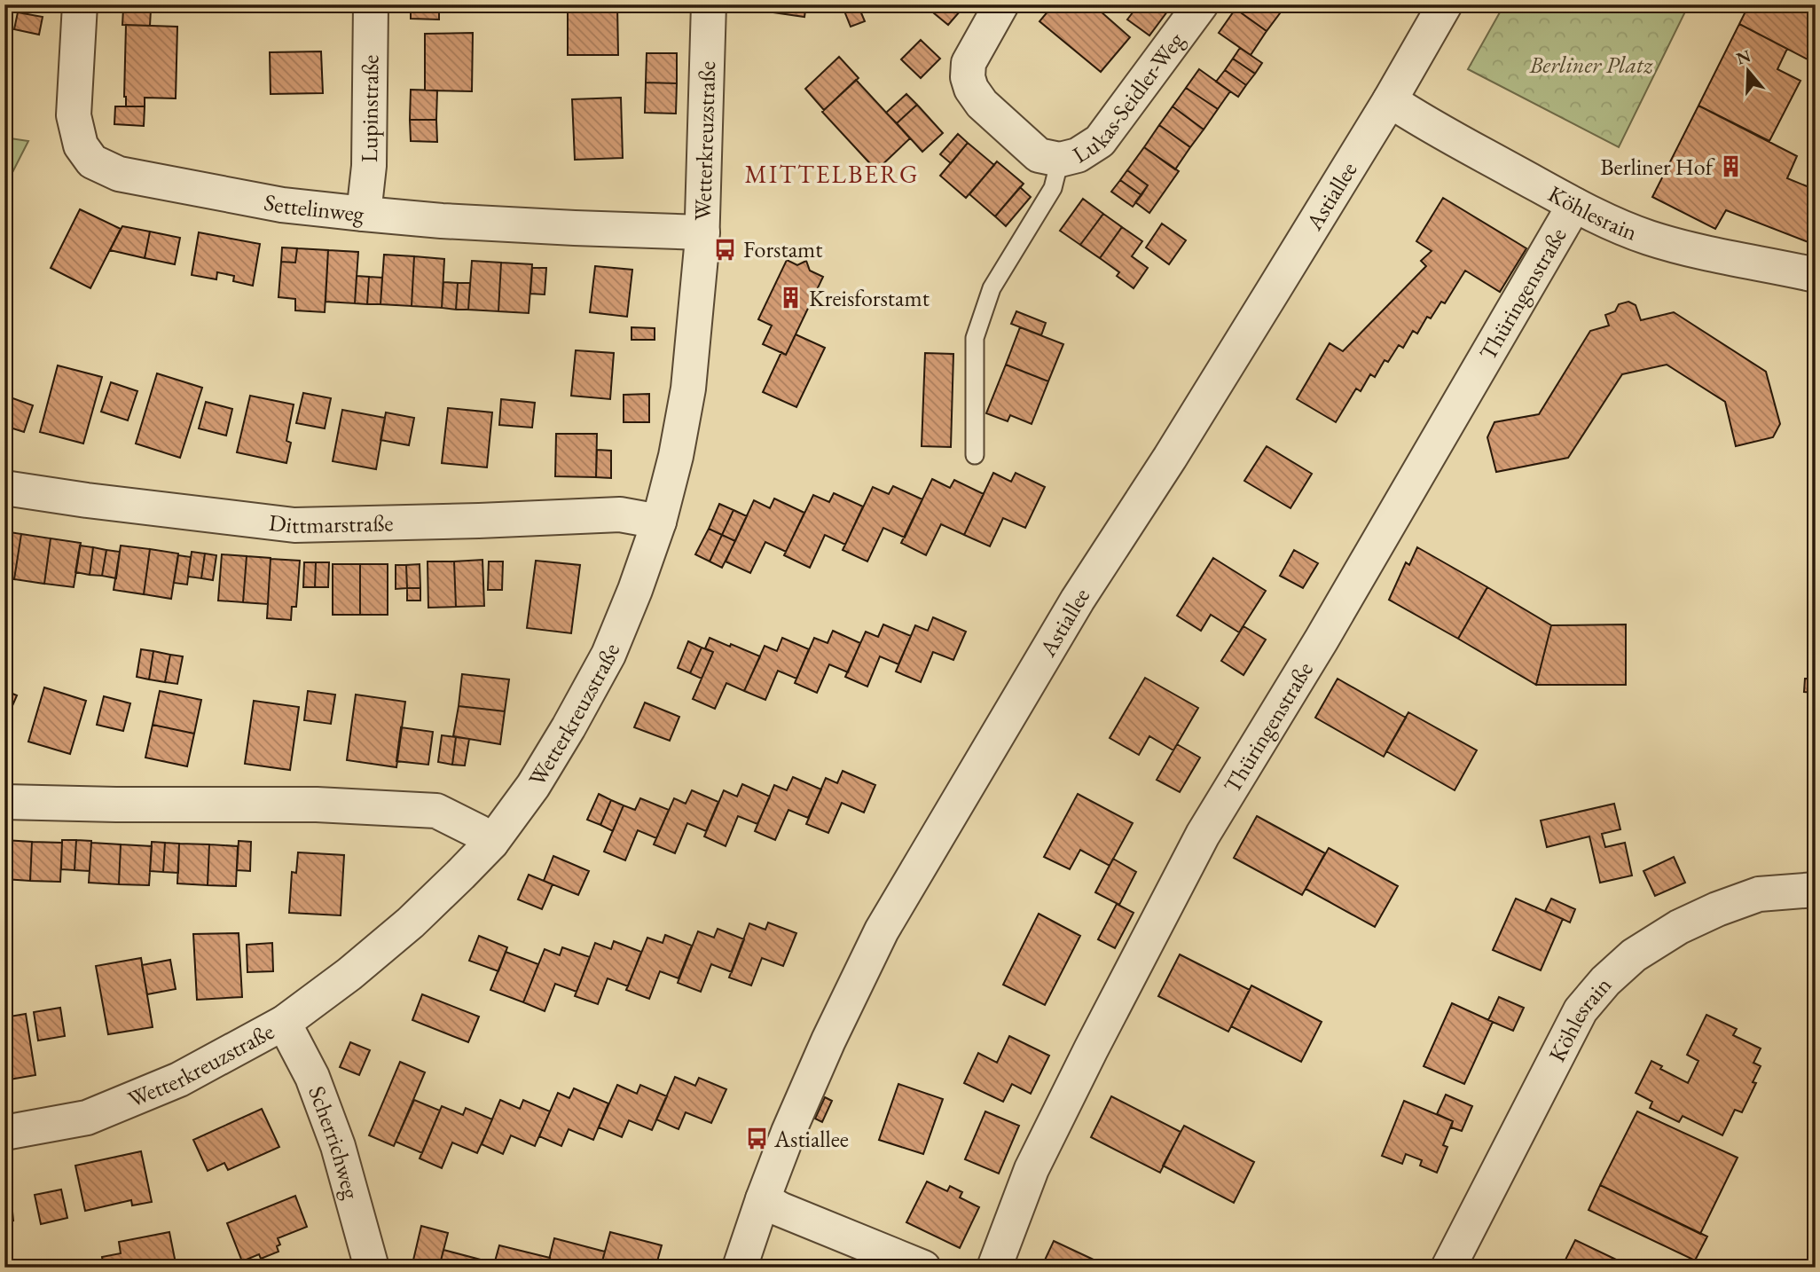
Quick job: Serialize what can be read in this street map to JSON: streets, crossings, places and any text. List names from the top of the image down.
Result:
{
  "streets": {
    "street": [
      "Lukas-Seidler-Weg",
      "Lupinstraße",
      "Wetterkreuzstraße",
      "Astiallee",
      "Settelinweg",
      "Köhlesrain",
      "Thüringenstraße",
      "Dittmarstraße",
      "Scherrichweg"
    ]
  },
  "crossings": [
    ["Lupinstraße", "Settelinweg"],
    ["Wetterkreuzstraße", "Settelinweg"],
    ["Wetterkreuzstraße", "Dittmarstraße"],
    ["Wetterkreuzstraße", "Scherrichweg"],
    ["Astiallee", "Köhlesrain"],
    ["Köhlesrain", "Thüringenstraße"]
  ],
  "districts": ["MITTELBERG"],
  "parks": ["Berliner Platz"],
  "places": {
    "building": ["Berliner Hof", "Kreisforstamt"],
    "bus stop": ["Forstamt", "Astiallee"]
  },
  "north": "top"
}
